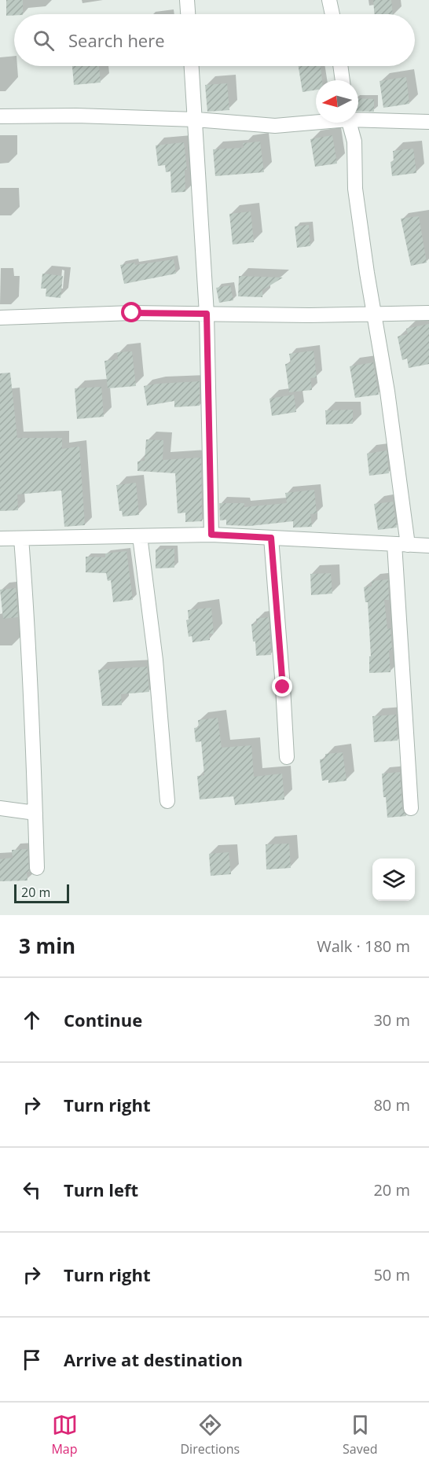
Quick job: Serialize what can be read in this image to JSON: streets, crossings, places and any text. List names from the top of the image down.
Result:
{
  "scale_bar": "20 m",
  "north": "left",
  "page": {
    "search": "Search here",
    "scale": "20 m",
    "heading": ["3 min", "Walk · 180 m"],
    "list": [
      ["Continue", "30 m"],
      ["Turn right", "80 m"],
      ["Turn left", "20 m"],
      ["Turn right", "50 m"],
      "Arrive at destination"
    ],
    "nav": ["Map", "Directions", "Saved"]
  }
}
